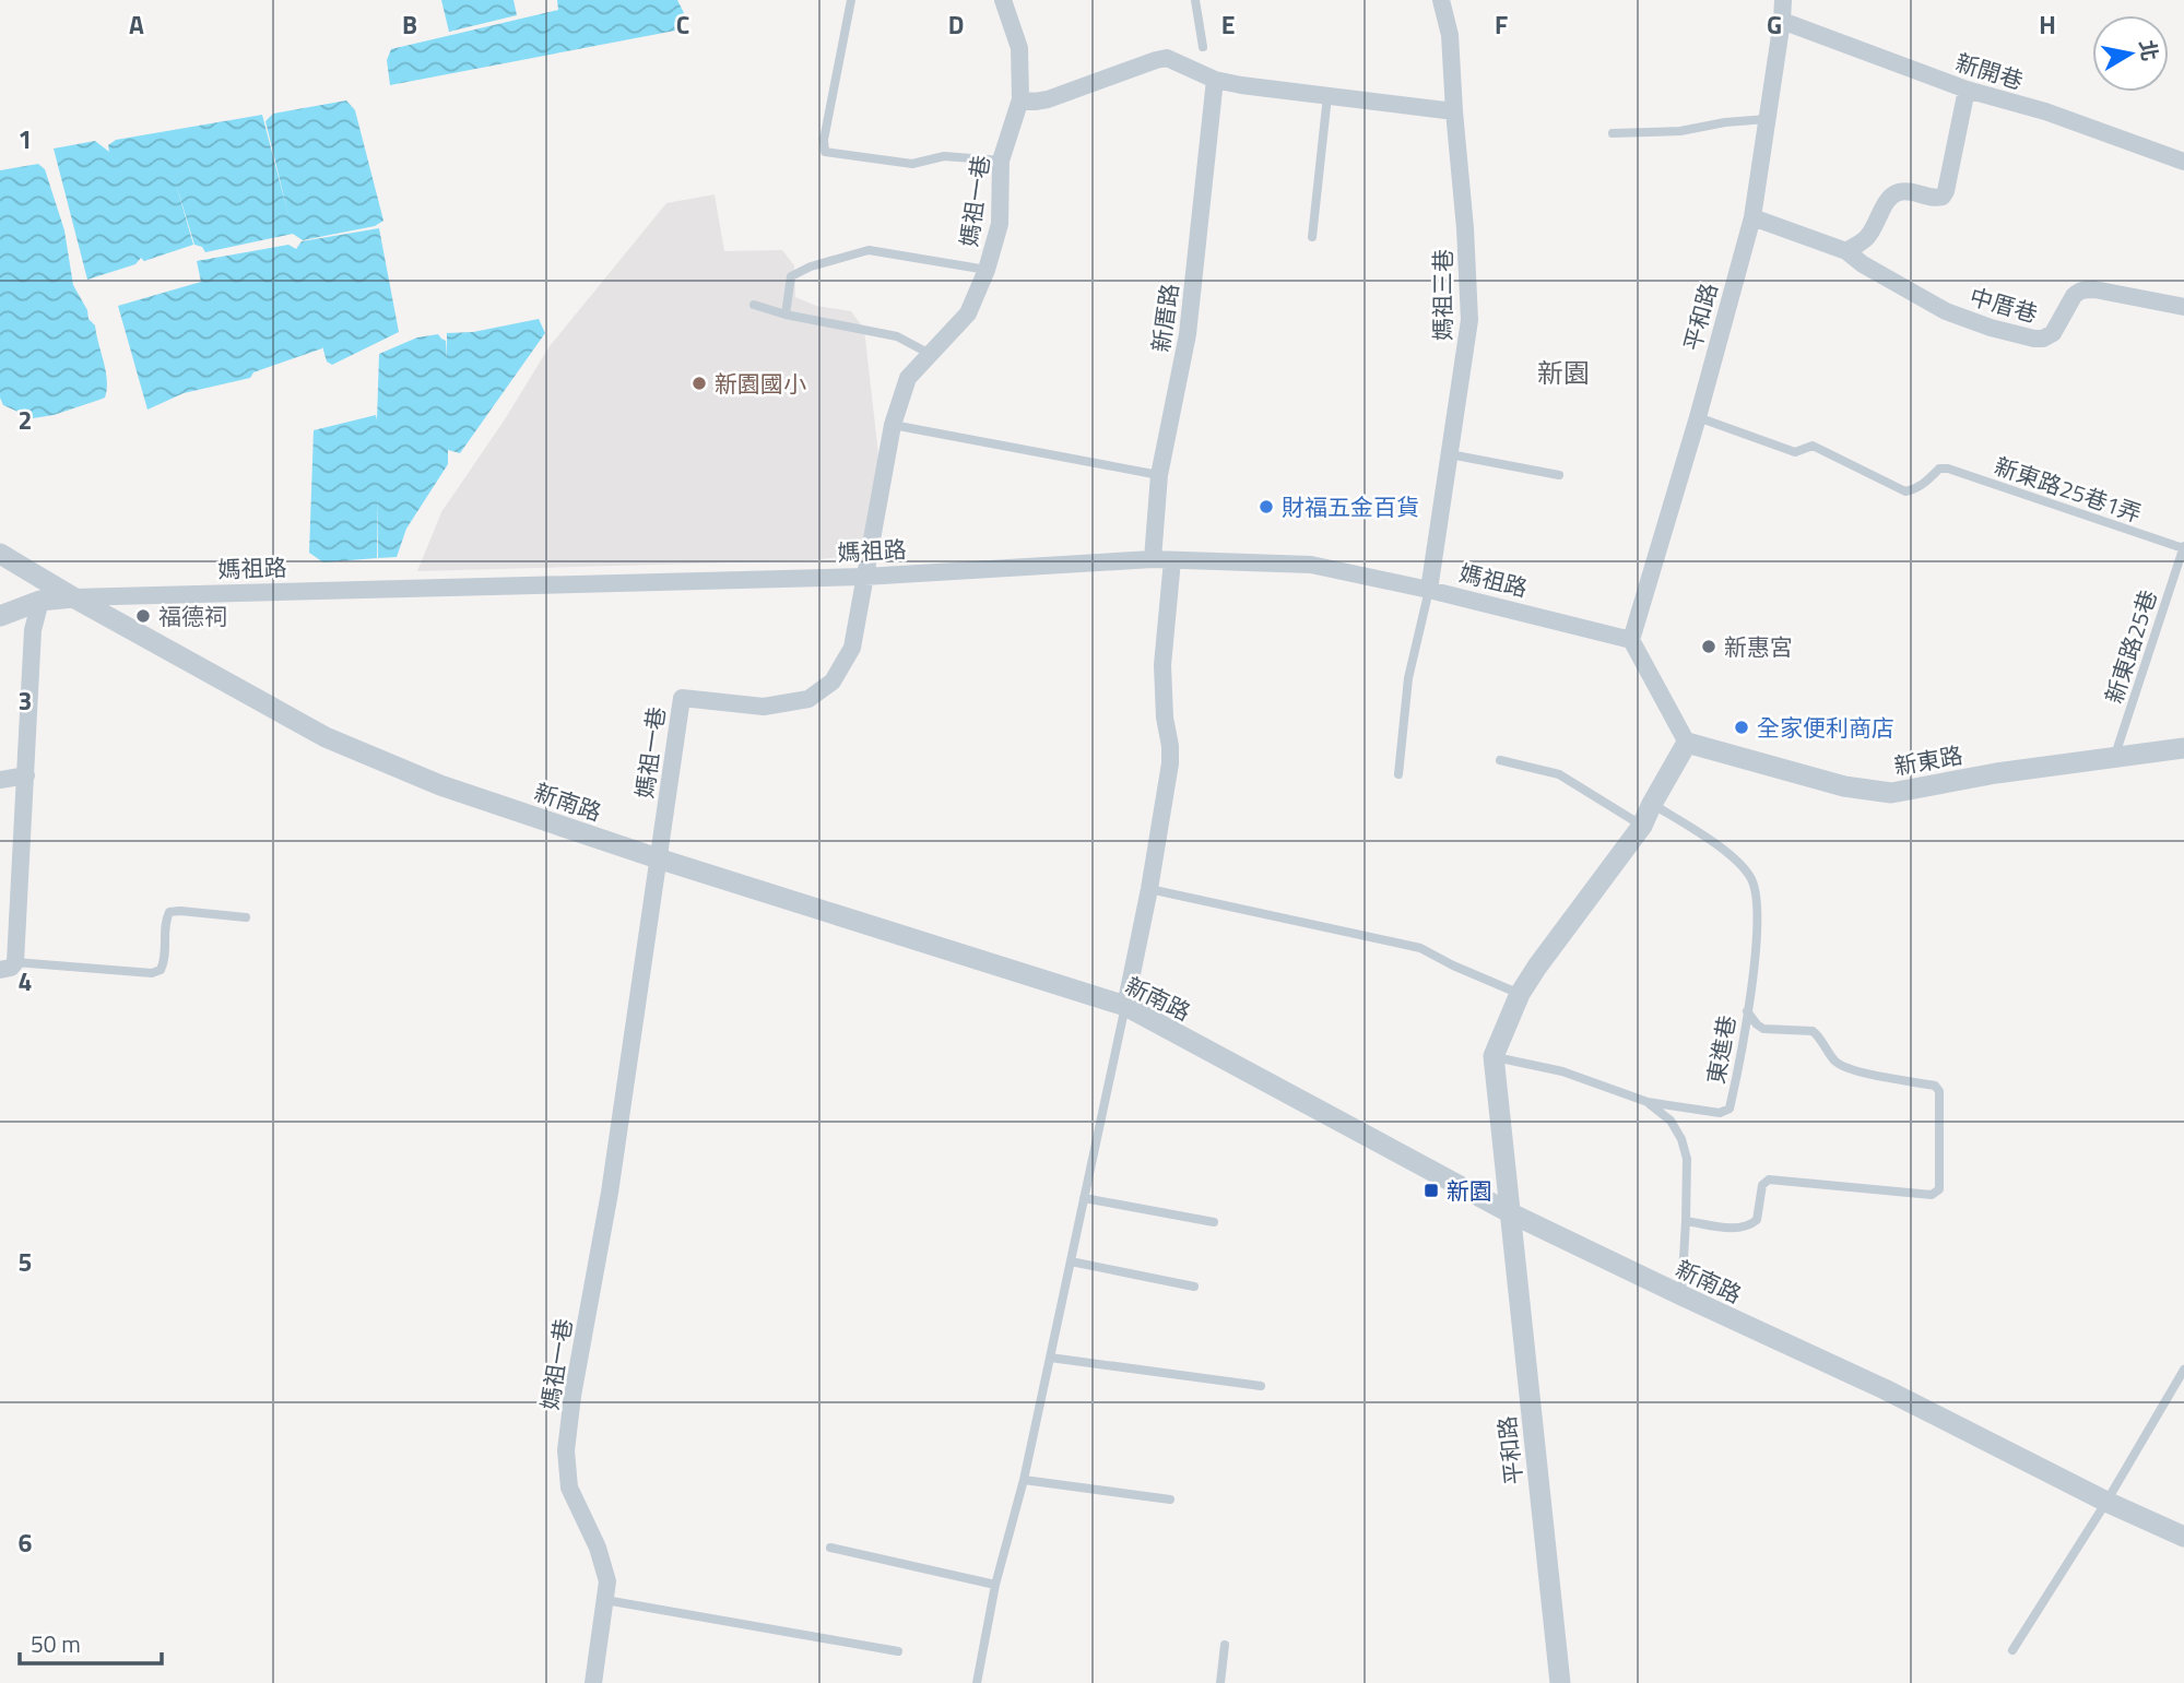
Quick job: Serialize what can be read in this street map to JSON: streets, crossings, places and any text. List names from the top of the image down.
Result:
{
  "streets": {
    "street": [
      "新開巷",
      "媽祖一巷",
      "媽祖三巷",
      "中厝巷",
      "平和路",
      "新厝路",
      "媽祖路",
      "新東路",
      "新南路"
    ],
    "lane": ["新東路25巷1弄", "新東路25巷", "東進巷"]
  },
  "crossings": [
    ["新開巷", "平和路"],
    ["媽祖一巷", "媽祖路"],
    ["媽祖一巷", "新南路"],
    ["媽祖三巷", "媽祖路"],
    ["中厝巷", "平和路"],
    ["平和路", "新東路25巷1弄"],
    ["平和路", "媽祖路"],
    ["平和路", "新南路"],
    ["平和路", "東進巷"],
    ["新厝路", "媽祖路"],
    ["新東路25巷1弄", "新東路25巷"],
    ["媽祖路", "新南路"],
    ["新東路25巷", "新東路"]
  ],
  "districts": ["新園"],
  "places": {
    "other": [
      "新園國小",
      "財福五金百貨",
      "福德祠",
      "新惠宮",
      "全家便利商店"
    ],
    "transit": ["新園"]
  },
  "scale_bar": "50 m",
  "north": "right",
  "grid": {
    "columns": [
      "A",
      "B",
      "C",
      "D",
      "E",
      "F",
      "G",
      "H"
    ],
    "rows": [
      "1",
      "2",
      "3",
      "4",
      "5",
      "6"
    ]
  }
}
